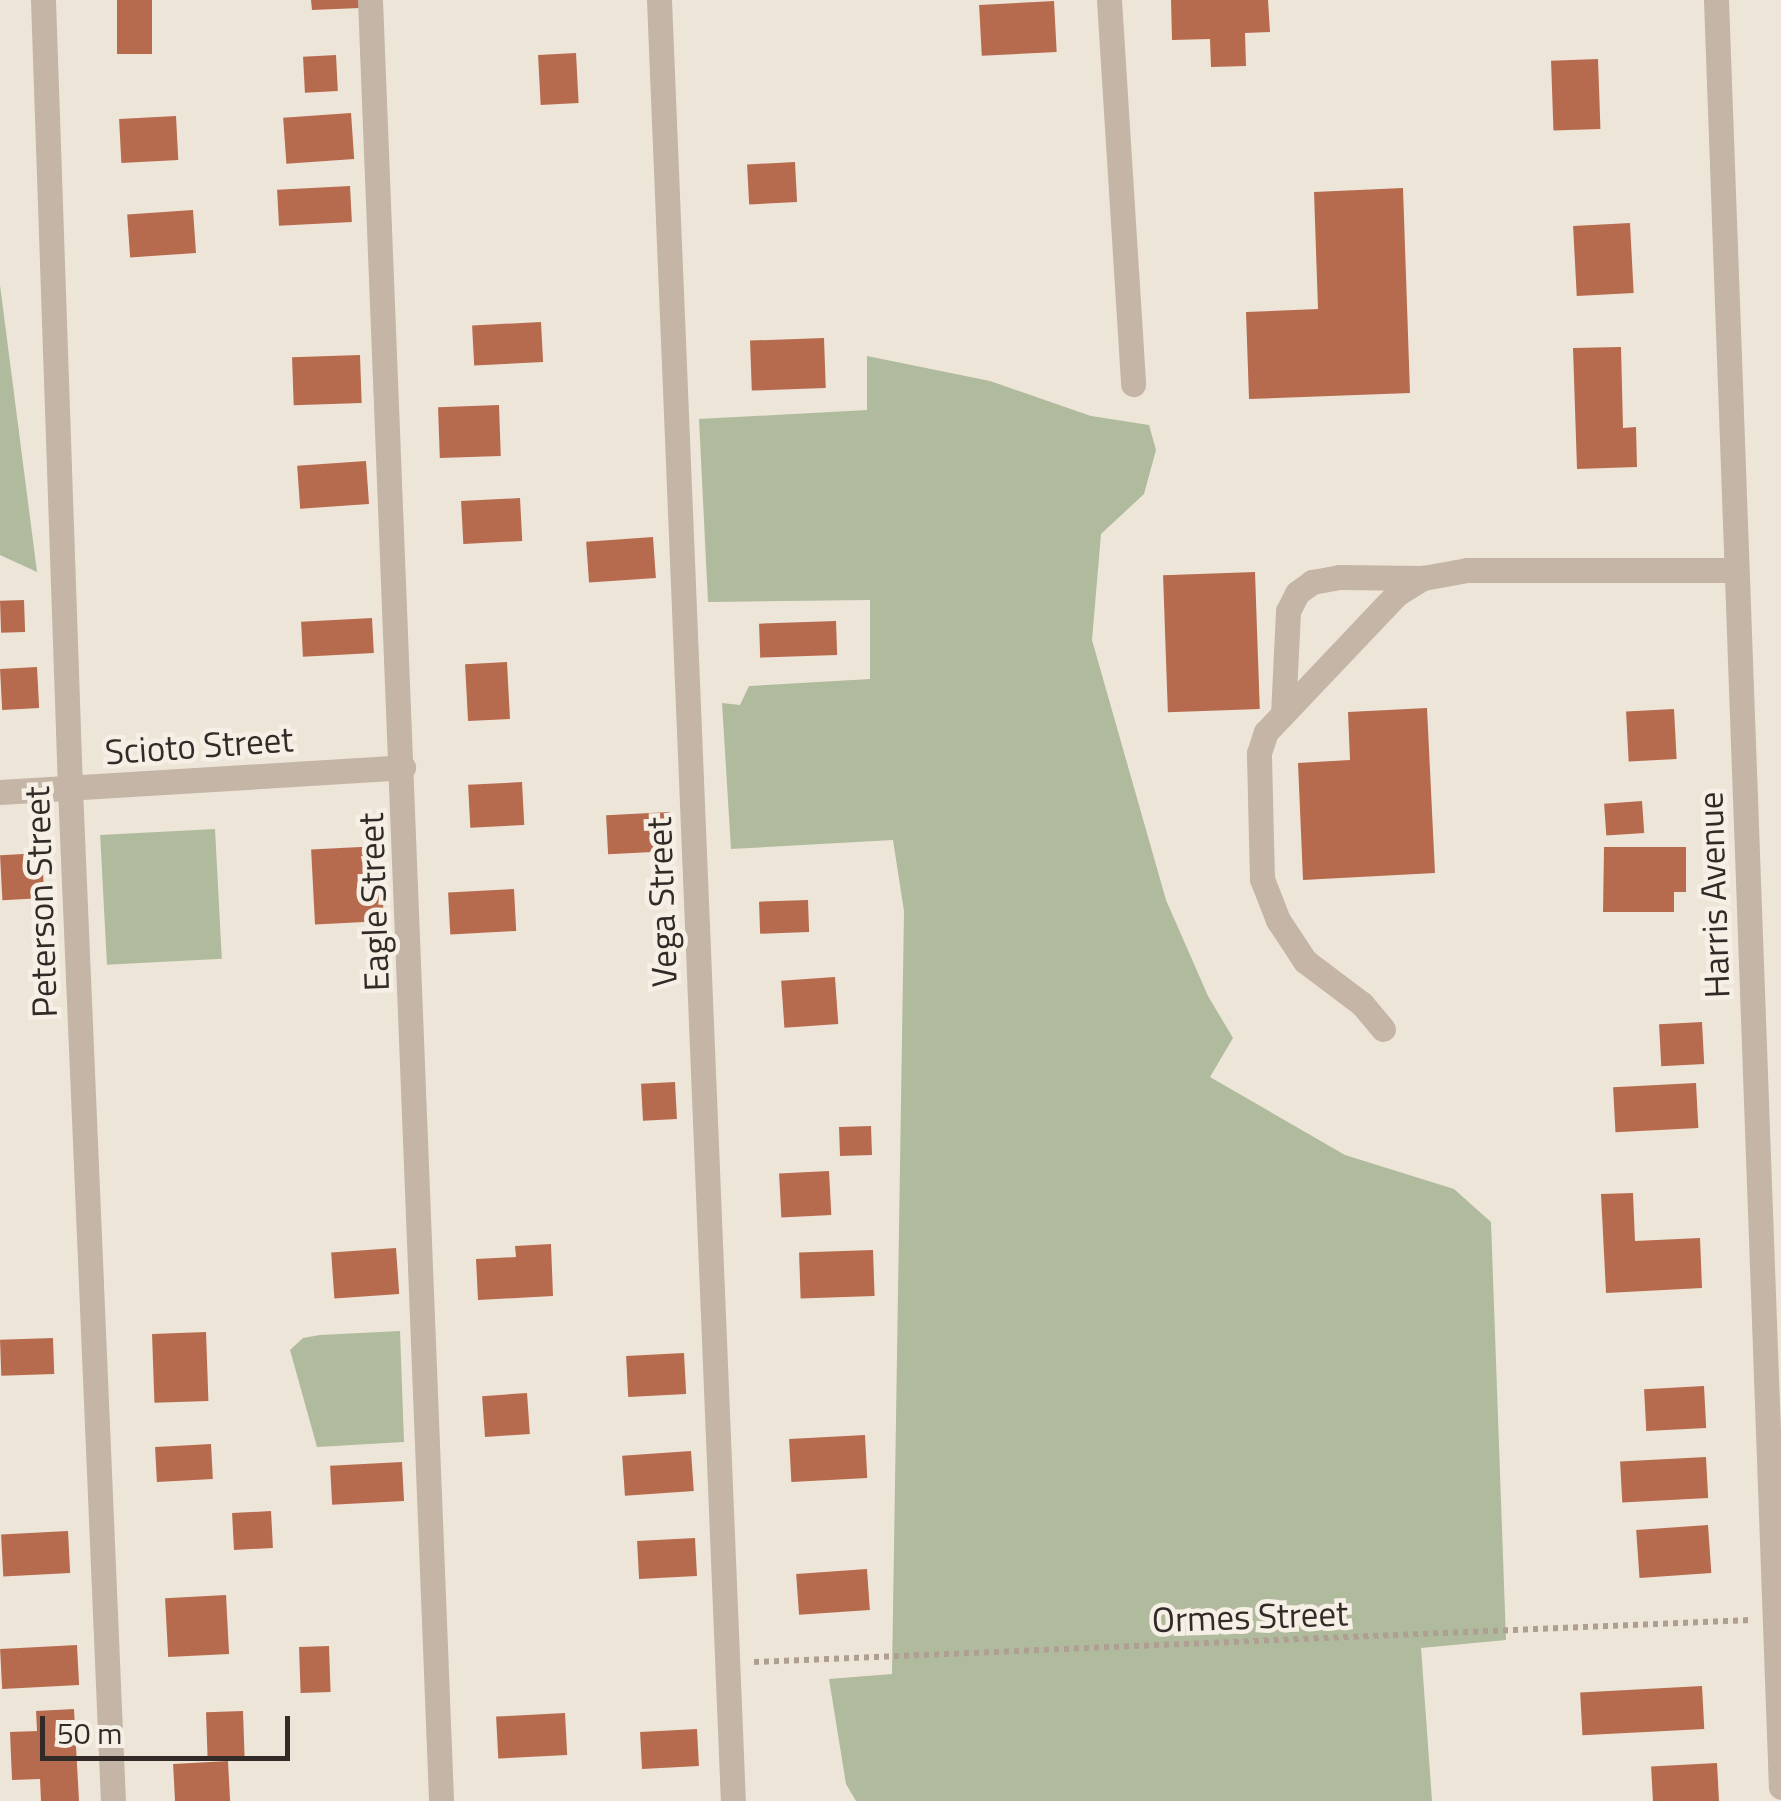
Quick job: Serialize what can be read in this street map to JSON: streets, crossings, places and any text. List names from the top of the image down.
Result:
{
  "streets": {
    "street": [
      "Scioto Street",
      "Harris Avenue",
      "Peterson Street",
      "Eagle Street",
      "Vega Street"
    ],
    "path": ["Ormes Street"]
  },
  "crossings": [
    ["Scioto Street", "Peterson Street"],
    ["Scioto Street", "Eagle Street"],
    ["Harris Avenue", "Ormes Street"],
    ["Vega Street", "Ormes Street"]
  ],
  "scale_bar": "50 m"
}
